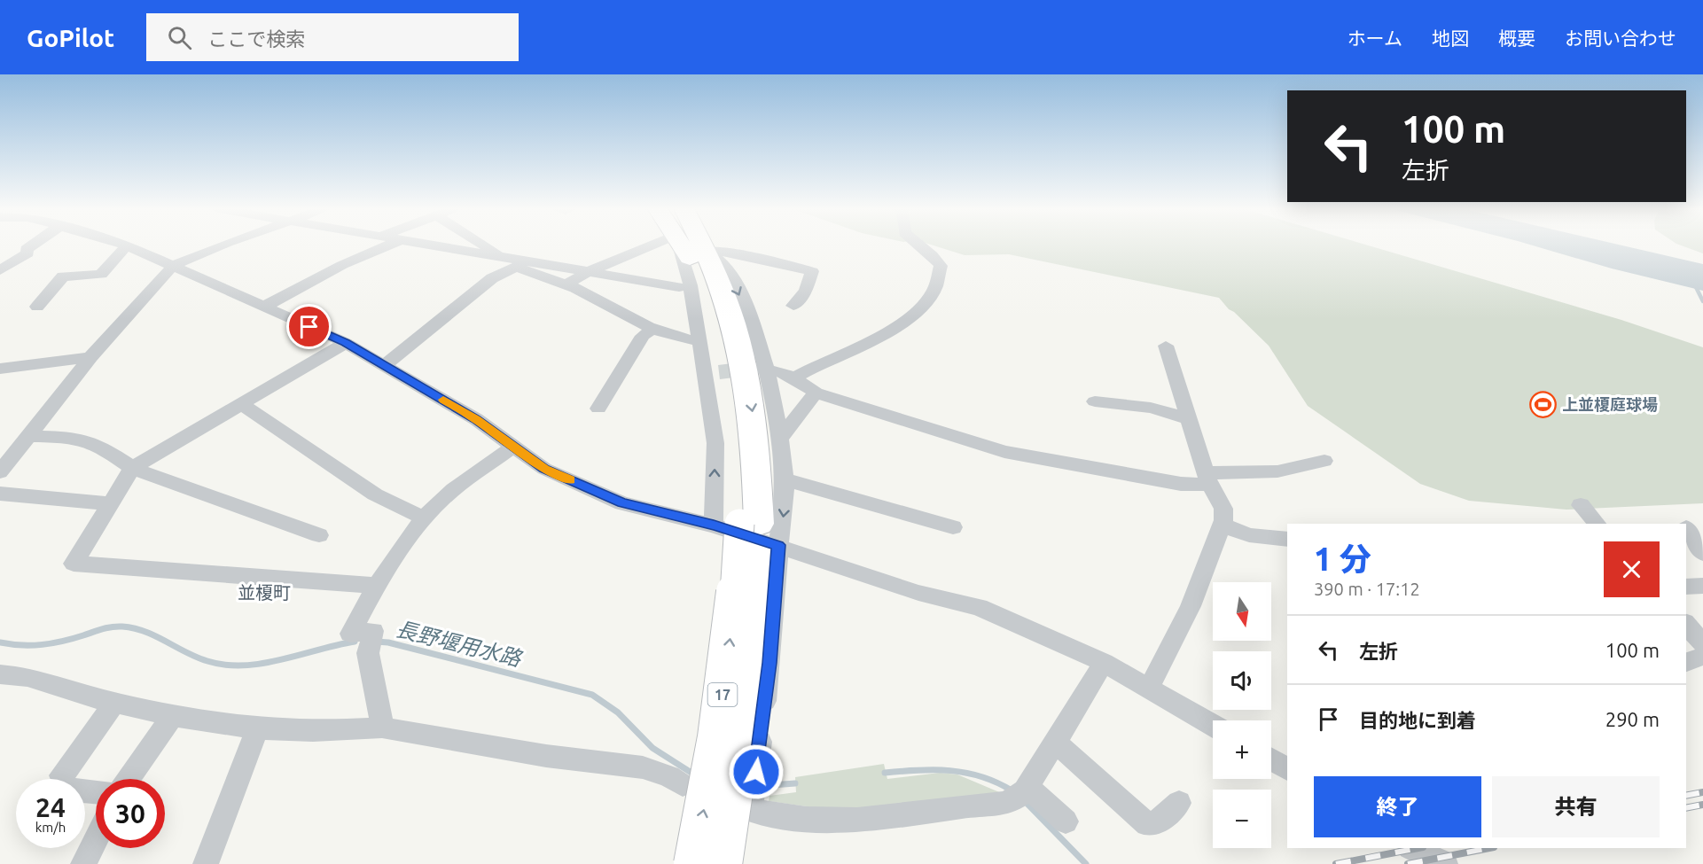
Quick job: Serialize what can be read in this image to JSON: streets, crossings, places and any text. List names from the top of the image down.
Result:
{
  "streets": {
    "highway": ["17"]
  },
  "districts": ["並榎町"],
  "water": ["長野堰用水路"],
  "places": {
    "sports": ["上並榎庭球場"]
  },
  "north": "bottom",
  "page": {
    "header": "GoPilot",
    "search": "ここで検索",
    "nav": [
      "ホーム",
      "地図",
      "概要",
      "お問い合わせ"
    ],
    "turn": ["100 m", "左折"],
    "heading": ["1 分", "390 m · 17:12"],
    "map_buttons": ["+", "−"],
    "list": [
      {
        "name": "左折",
        "value": "100 m"
      },
      {
        "name": "目的地に到着",
        "value": "290 m"
      }
    ],
    "buttons": ["終了", "共有"],
    "speed": "24 km/h",
    "limit": "30"
  }
}
